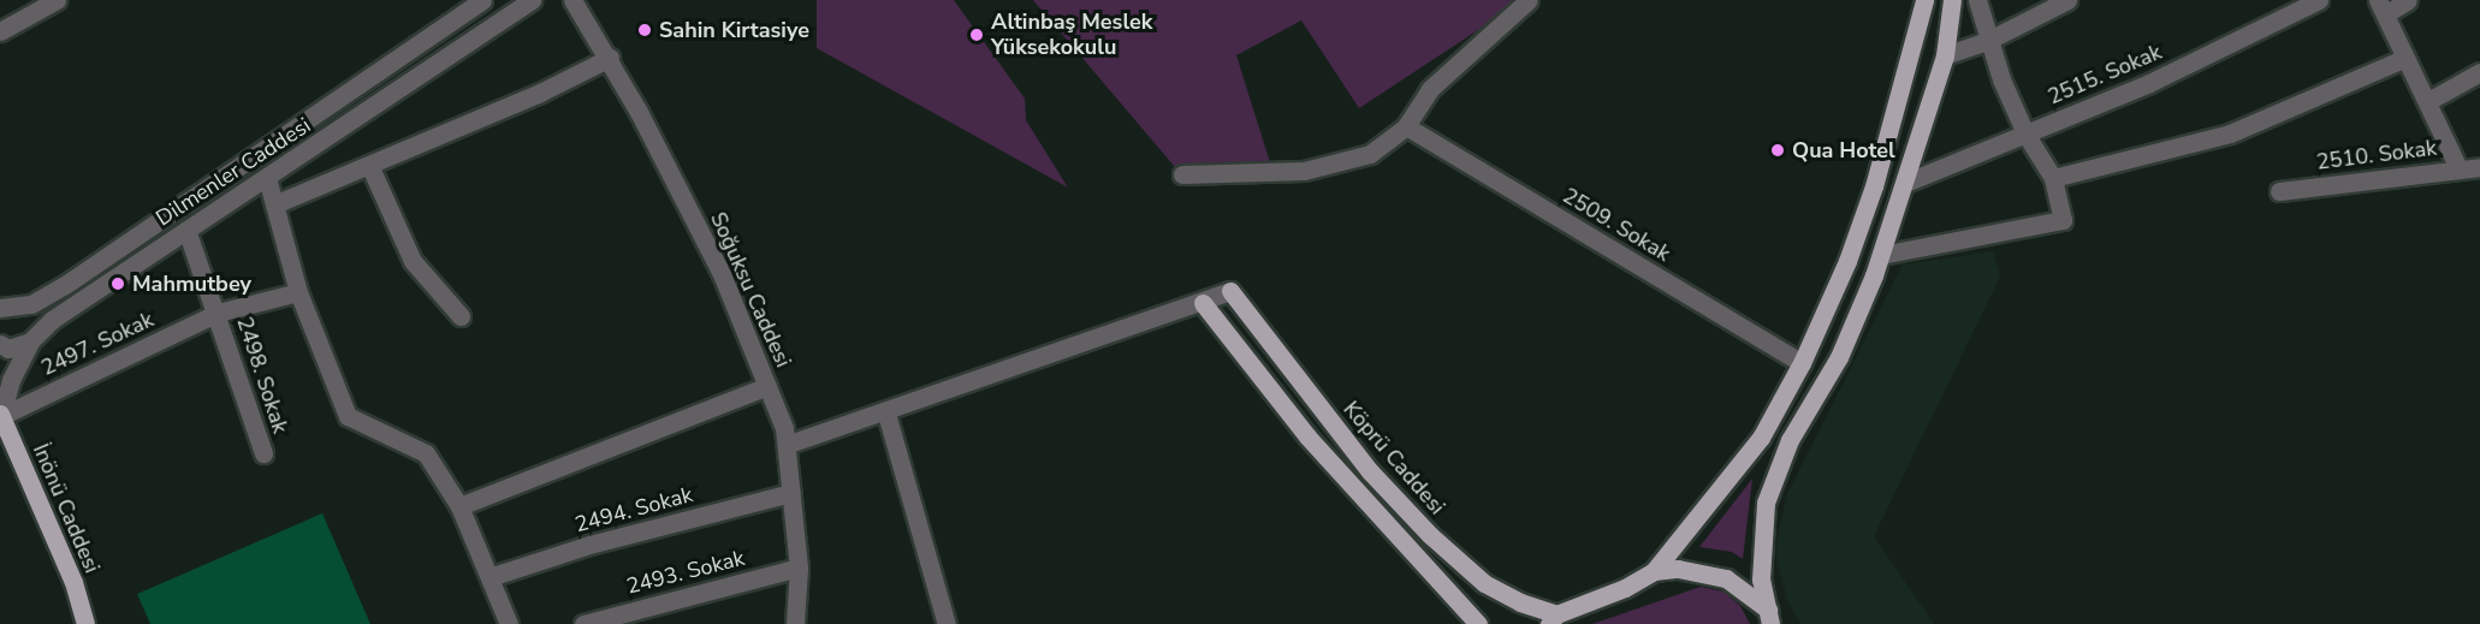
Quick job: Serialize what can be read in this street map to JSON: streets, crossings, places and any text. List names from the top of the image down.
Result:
{
  "streets": {
    "main road": ["Köprü Caddesi", "İnönü Caddesi"],
    "street": [
      "2515. Sokak",
      "2510. Sokak",
      "Dilmenler Caddesi",
      "2509. Sokak",
      "Soğuksu Caddesi",
      "2497. Sokak",
      "2498. Sokak",
      "2494. Sokak",
      "2493. Sokak"
    ]
  },
  "crossings": [
    ["Dilmenler Caddesi", "2497. Sokak"],
    ["Dilmenler Caddesi", "2498. Sokak"],
    ["Dilmenler Caddesi", "İnönü Caddesi"],
    ["Soğuksu Caddesi", "2494. Sokak"],
    ["Soğuksu Caddesi", "2493. Sokak"],
    ["2497. Sokak", "2498. Sokak"],
    ["2497. Sokak", "İnönü Caddesi"]
  ],
  "places": [
    "Sahin Kirtasiye",
    "Altinbaş Meslek Yüksekokulu",
    "Qua Hotel",
    "Mahmutbey"
  ]
}
